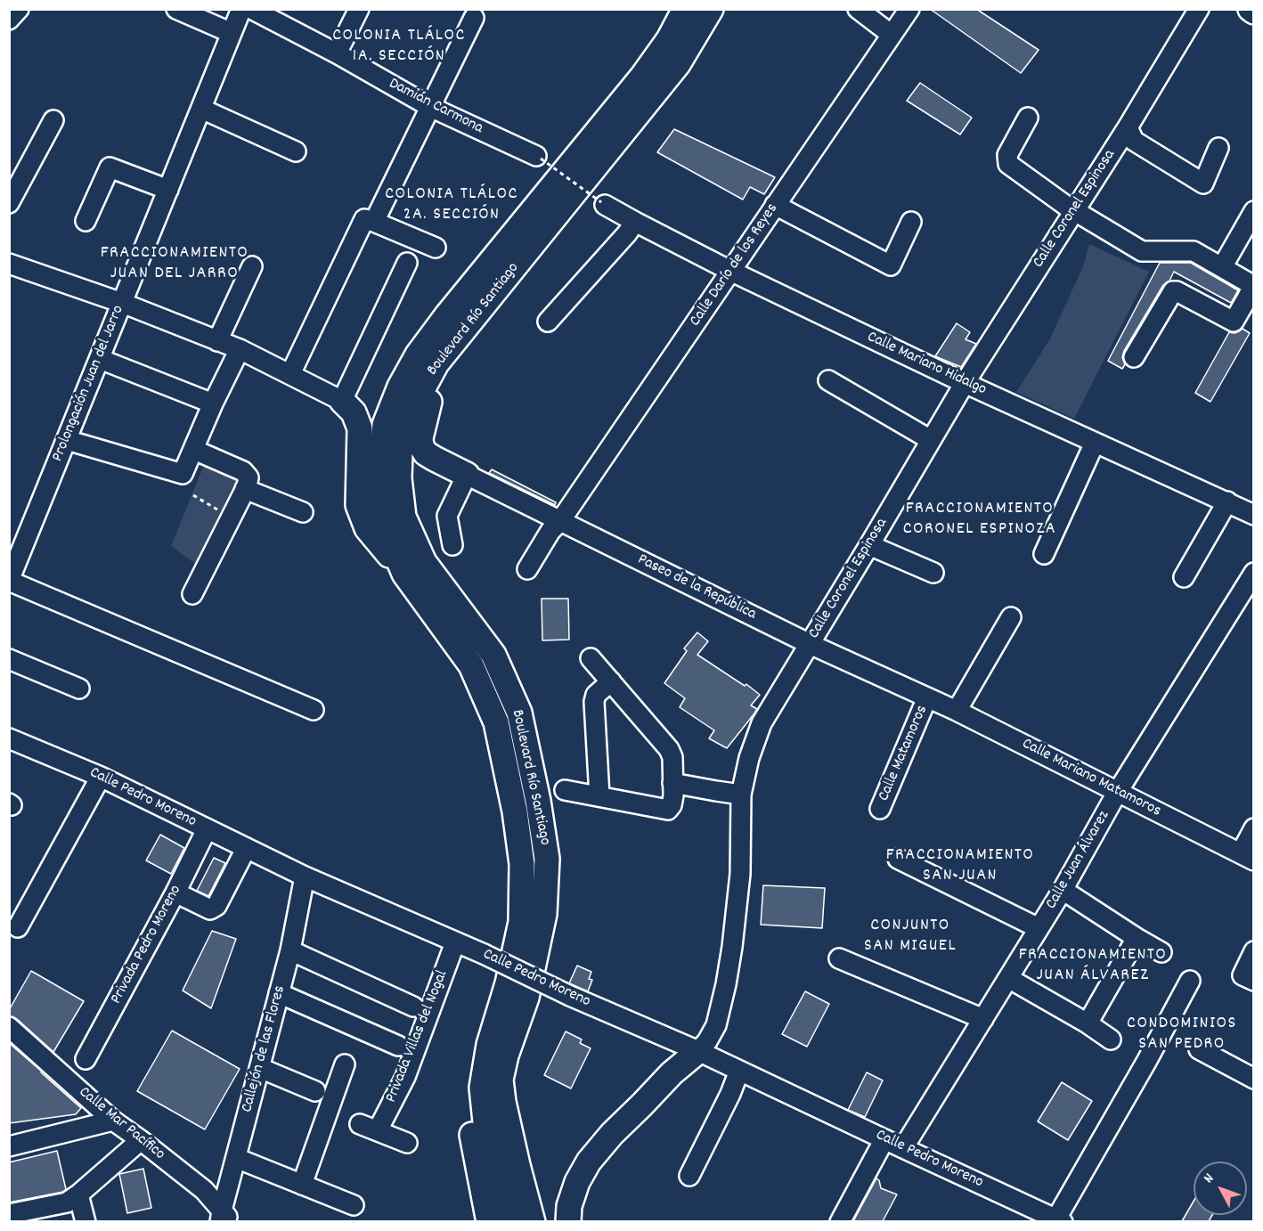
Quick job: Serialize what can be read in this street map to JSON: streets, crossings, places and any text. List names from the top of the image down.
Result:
{
  "streets": {
    "main road": ["Boulevard Río Santiago"],
    "street": [
      "Damián Carmona",
      "Calle Coronel Espinosa",
      "Calle Darío de los Reyes",
      "Calle Mariano Hidalgo",
      "Prolongación Juan del Jarro",
      "Paseo de la República",
      "Calle Matamoros",
      "Calle Mariano Matamoros",
      "Calle Pedro Moreno",
      "Calle Juan Álvarez",
      "Privada Pedro Moreno",
      "Privada Villas del Nogal",
      "Callejón de las Flores",
      "Calle Mar Pacífico"
    ]
  },
  "crossings": [
    ["Calle Coronel Espinosa", "Calle Mariano Hidalgo"],
    ["Calle Coronel Espinosa", "Paseo de la República"],
    ["Calle Coronel Espinosa", "Calle Pedro Moreno"],
    ["Calle Darío de los Reyes", "Calle Mariano Hidalgo"],
    ["Calle Darío de los Reyes", "Paseo de la República"],
    ["Paseo de la República", "Calle Matamoros"],
    ["Paseo de la República", "Calle Mariano Matamoros"],
    ["Calle Matamoros", "Calle Mariano Matamoros"],
    ["Calle Mariano Matamoros", "Calle Juan Álvarez"],
    ["Calle Pedro Moreno", "Calle Juan Álvarez"],
    ["Calle Pedro Moreno", "Privada Pedro Moreno"],
    ["Calle Pedro Moreno", "Privada Villas del Nogal"],
    ["Calle Pedro Moreno", "Callejón de las Flores"],
    ["Callejón de las Flores", "Calle Mar Pacífico"]
  ],
  "districts": [
    "COLONIA TLÁLOC 1A. SECCIÓN",
    "COLONIA TLÁLOC 2A. SECCIÓN",
    "FRACCIONAMIENTO JUAN DEL JARRO",
    "FRACCIONAMIENTO CORONEL ESPINOZA",
    "FRACCIONAMIENTO SAN JUAN",
    "CONJUNTO SAN MIGUEL",
    "FRACCIONAMIENTO JUAN ÁLVAREZ",
    "CONDOMINIOS SAN PEDRO"
  ],
  "north": "top left"
}
